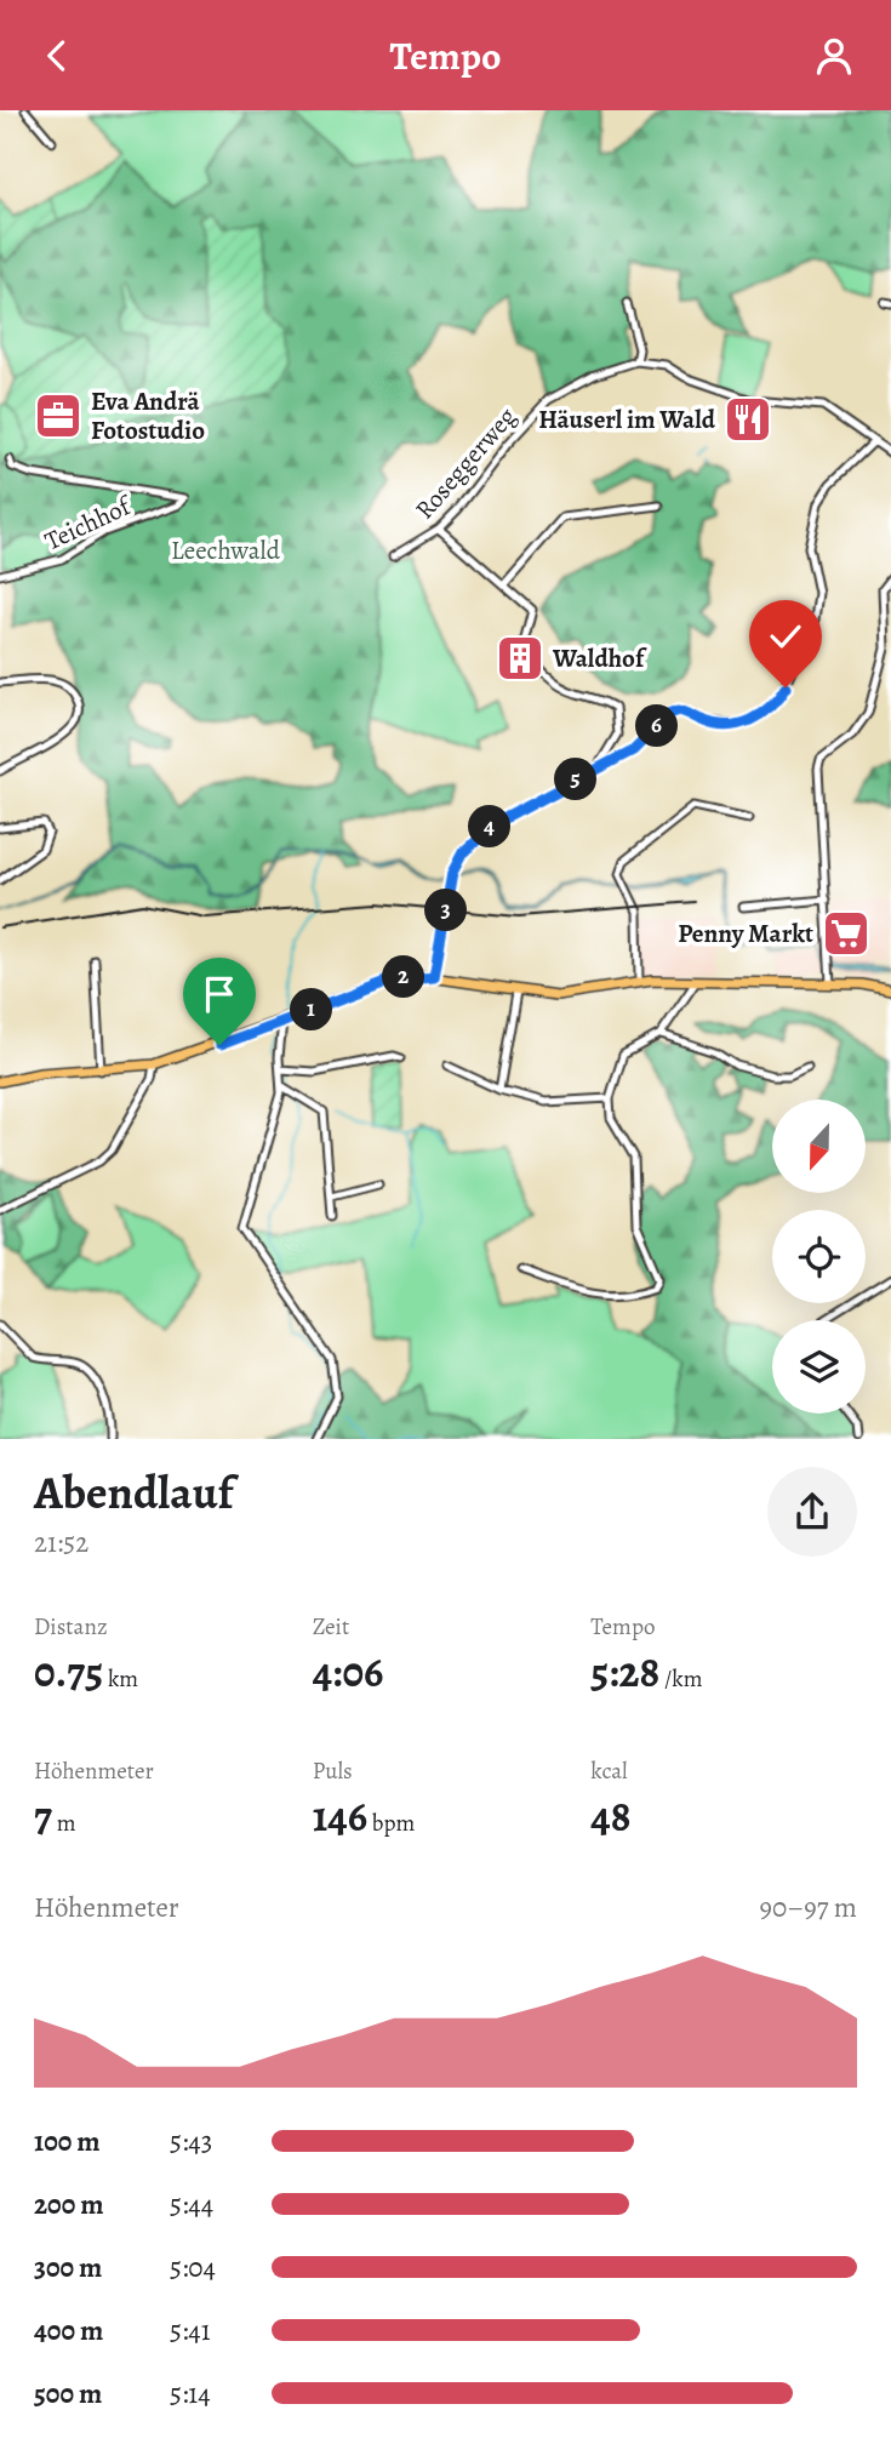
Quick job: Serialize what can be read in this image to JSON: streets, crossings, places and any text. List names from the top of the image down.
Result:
{
  "streets": {
    "street": ["Roseggerweg", "Teichhof"]
  },
  "parks": ["Leechwald"],
  "places": {
    "office": ["Eva Andrä Fotostudio"],
    "restaurant": ["Häuserl im Wald"],
    "building": ["Waldhof"],
    "supermarket": ["Penny Markt"]
  },
  "north": "bottom",
  "page": {
    "header": "Tempo",
    "pins": [
      "6",
      "5",
      "4",
      "3",
      "2",
      "1"
    ],
    "heading": ["Abendlauf", "21:52"],
    "stats": [
      ["Distanz", "0.75 km"],
      ["Zeit", "4:06"],
      ["Tempo", "5:28 /km"],
      ["Höhenmeter", "7 m"],
      ["Puls", "146 bpm"],
      ["kcal", "48"]
    ],
    "chart": ["Höhenmeter", "90–97 m"],
    "list": [
      {
        "name": "100 m",
        "note": "5:43"
      },
      {
        "name": "200 m",
        "note": "5:44"
      },
      {
        "name": "300 m",
        "note": "5:04"
      },
      {
        "name": "400 m",
        "note": "5:41"
      },
      {
        "name": "500 m",
        "note": "5:14"
      }
    ]
  }
}
